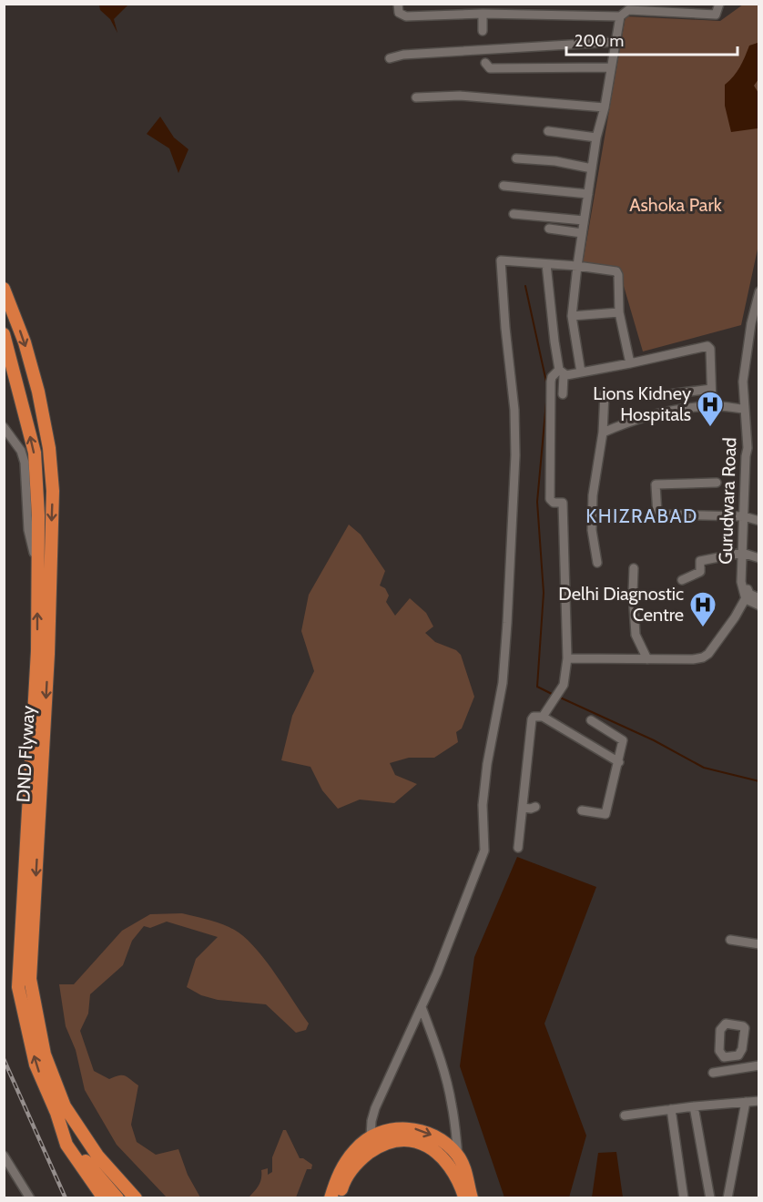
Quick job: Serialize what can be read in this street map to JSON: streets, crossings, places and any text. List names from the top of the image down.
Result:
{
  "streets": {
    "highway": ["DND Flyway"],
    "street": ["Gurudwara Road"]
  },
  "districts": ["KHIZRABAD"],
  "parks": ["Ashoka Park"],
  "places": {
    "hospital": ["Lions Kidney Hospitals", "Delhi Diagnostic Centre"]
  },
  "scale_bar": "200 m"
}
